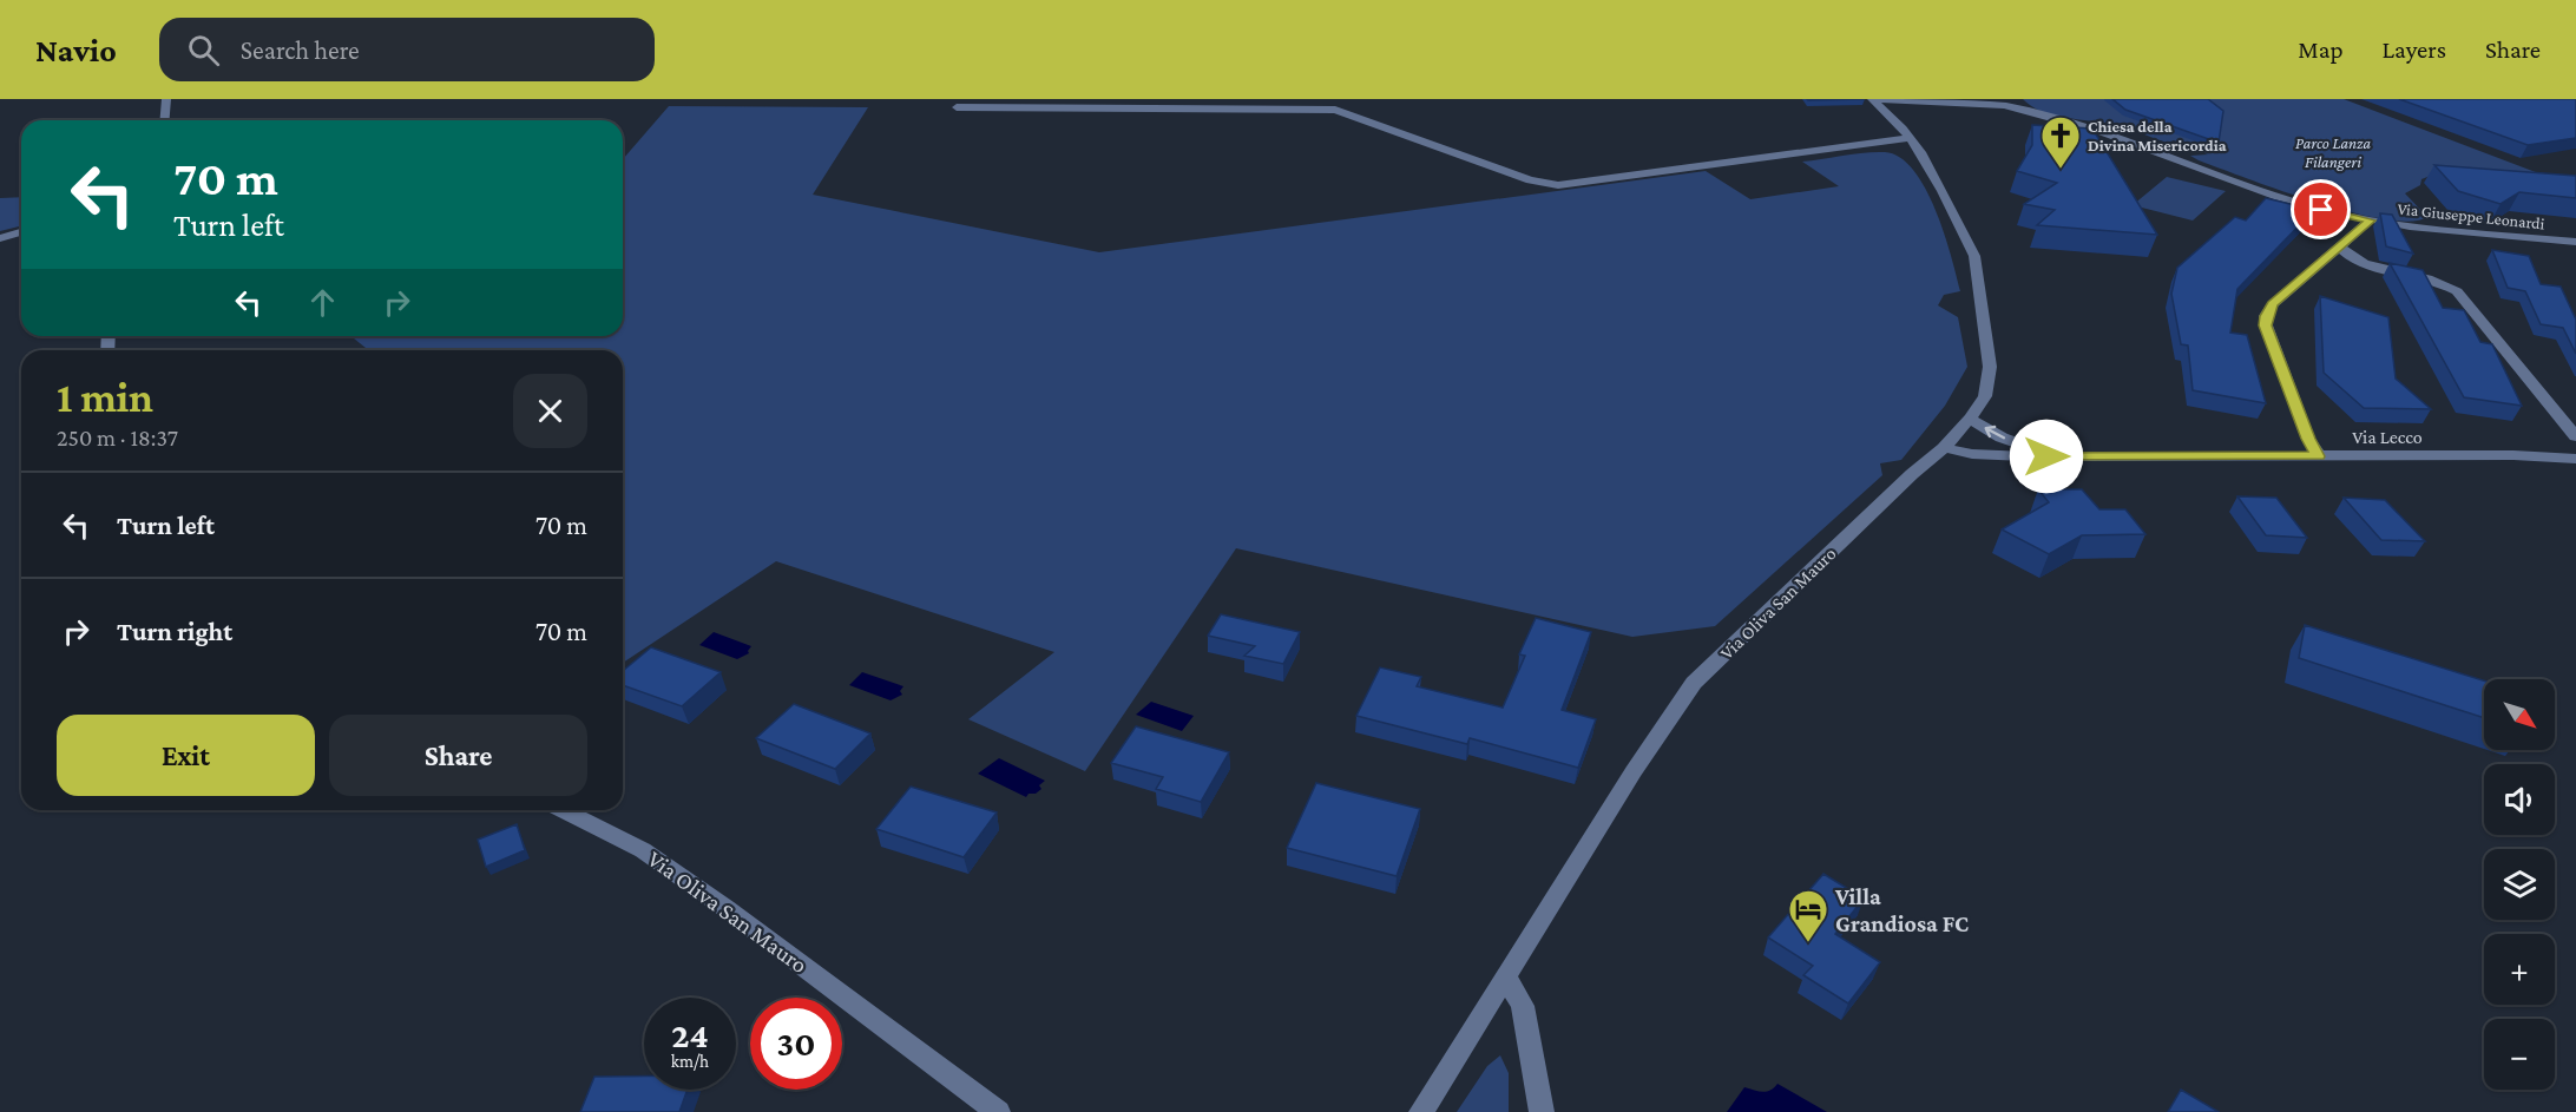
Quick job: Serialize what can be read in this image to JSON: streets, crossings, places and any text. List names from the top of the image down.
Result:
{
  "streets": {
    "street": ["Via Giuseppe Leonardi", "Via Lecco", "Via Oliva San Mauro"]
  },
  "crossings": [
    ["Via Giuseppe Leonardi", "Via Oliva San Mauro"],
    ["Via Lecco", "Via Oliva San Mauro"]
  ],
  "parks": ["Parco Lanza Filangeri"],
  "places": {
    "church": ["Chiesa della Divina Misericordia"],
    "hotel": ["Villa Grandiosa FC"]
  },
  "north": "bottom right",
  "page": {
    "header": "Navio",
    "search": "Search here",
    "nav": ["Map", "Layers", "Share"],
    "turn": ["70 m", "Turn left"],
    "heading": ["1 min", "250 m · 18:37"],
    "list": [
      {
        "name": "Turn left",
        "value": "70 m"
      },
      {
        "name": "Turn right",
        "value": "70 m"
      }
    ],
    "map_buttons": ["+", "−"],
    "buttons": ["Exit", "Share"],
    "speed": "24 km/h",
    "limit": "30"
  }
}
